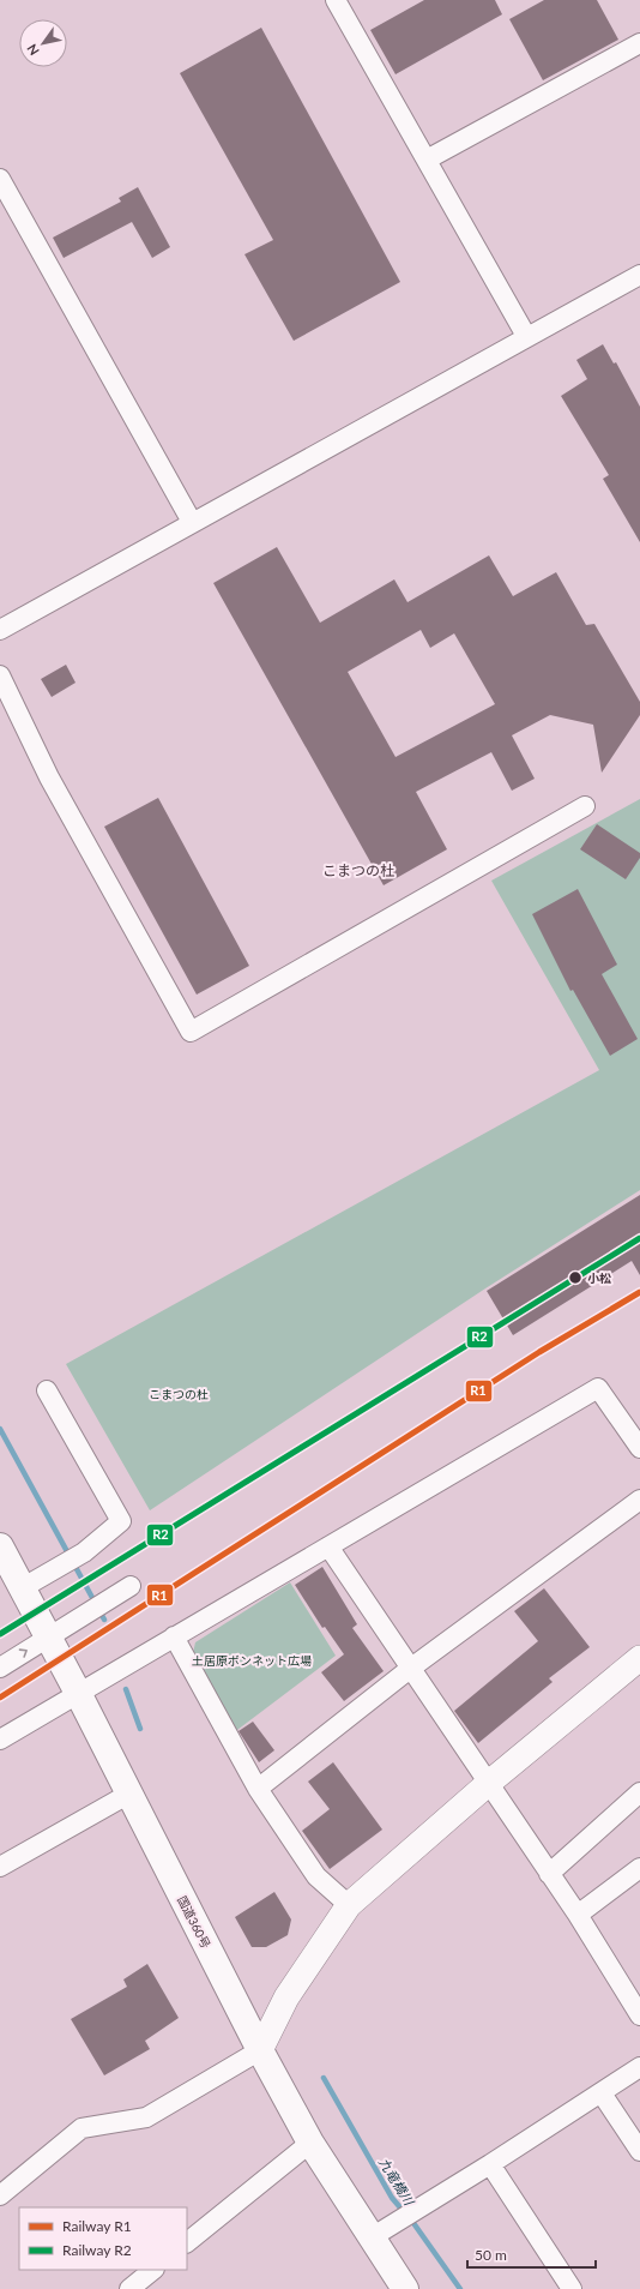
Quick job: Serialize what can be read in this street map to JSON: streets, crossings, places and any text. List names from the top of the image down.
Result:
{
  "streets": {
    "highway": ["国道360号"]
  },
  "districts": ["こまつの杜"],
  "water": ["九竜橋川"],
  "parks": ["こまつの杜", "土居原ボンネット広場"],
  "places": ["小松"],
  "lines": ["rail line R2", "rail line R1"],
  "legend": ["Railway R1", "Railway R2"],
  "scale_bar": "50 m",
  "north": "bottom left"
}
